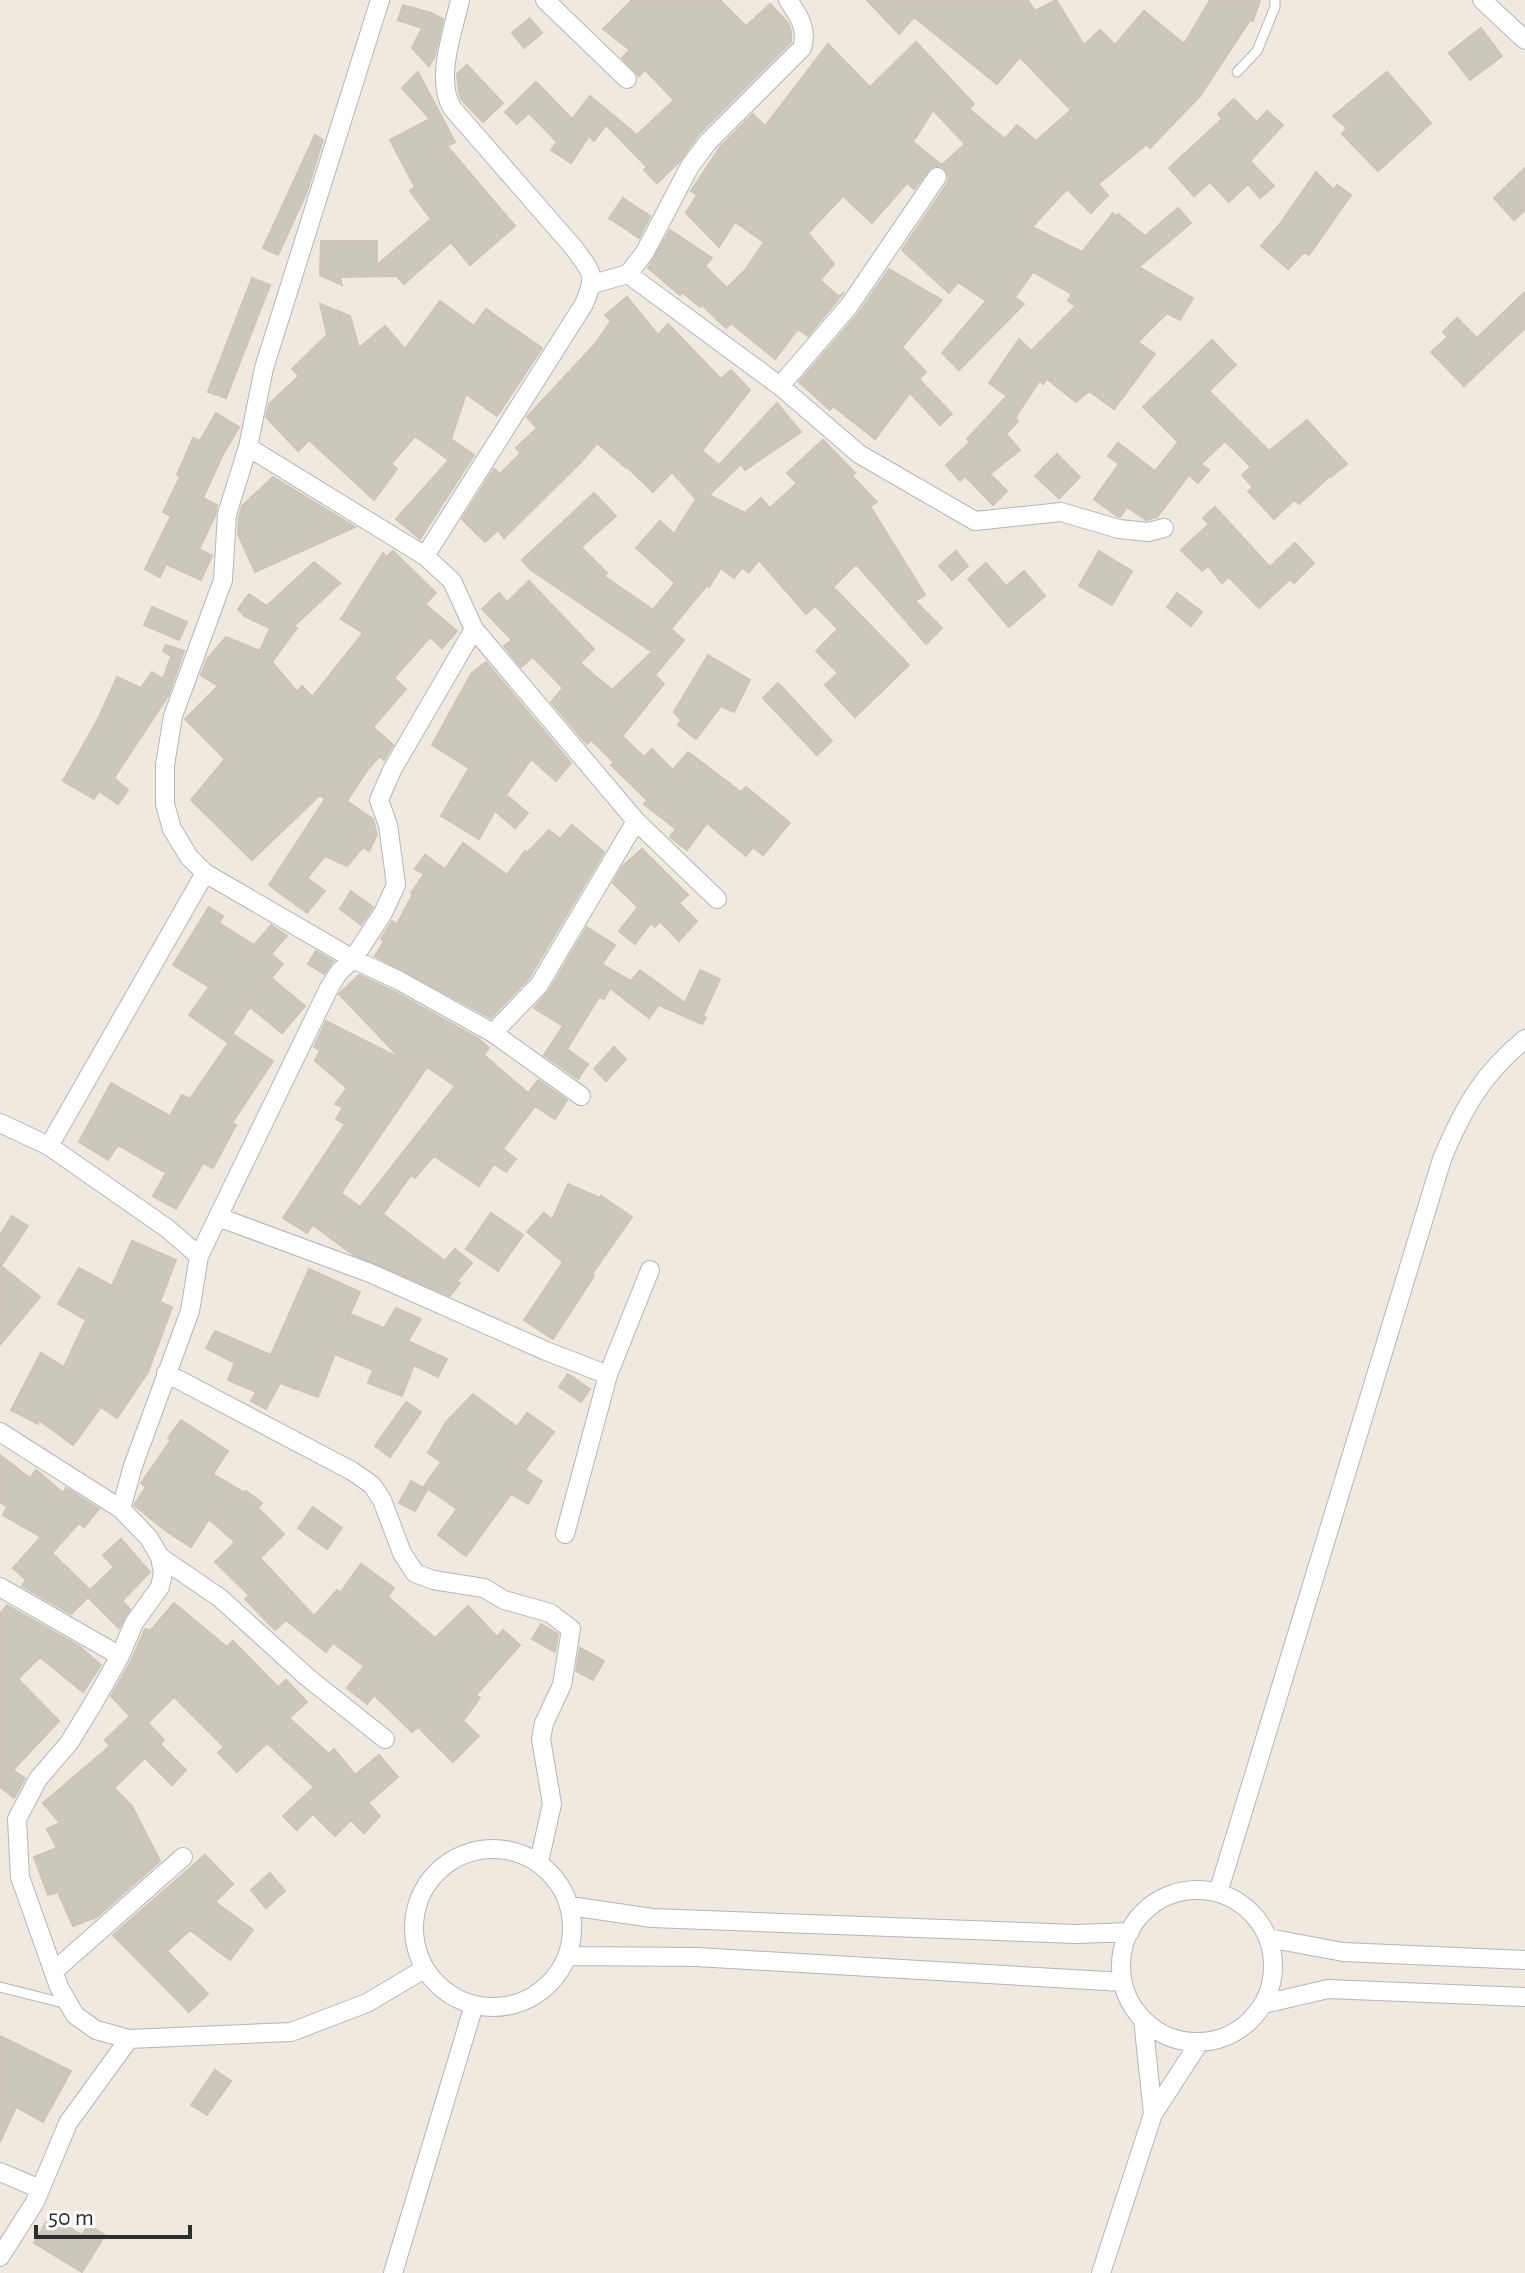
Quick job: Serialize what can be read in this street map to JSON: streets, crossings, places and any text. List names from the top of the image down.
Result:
{
  "scale_bar": "50 m"
}
